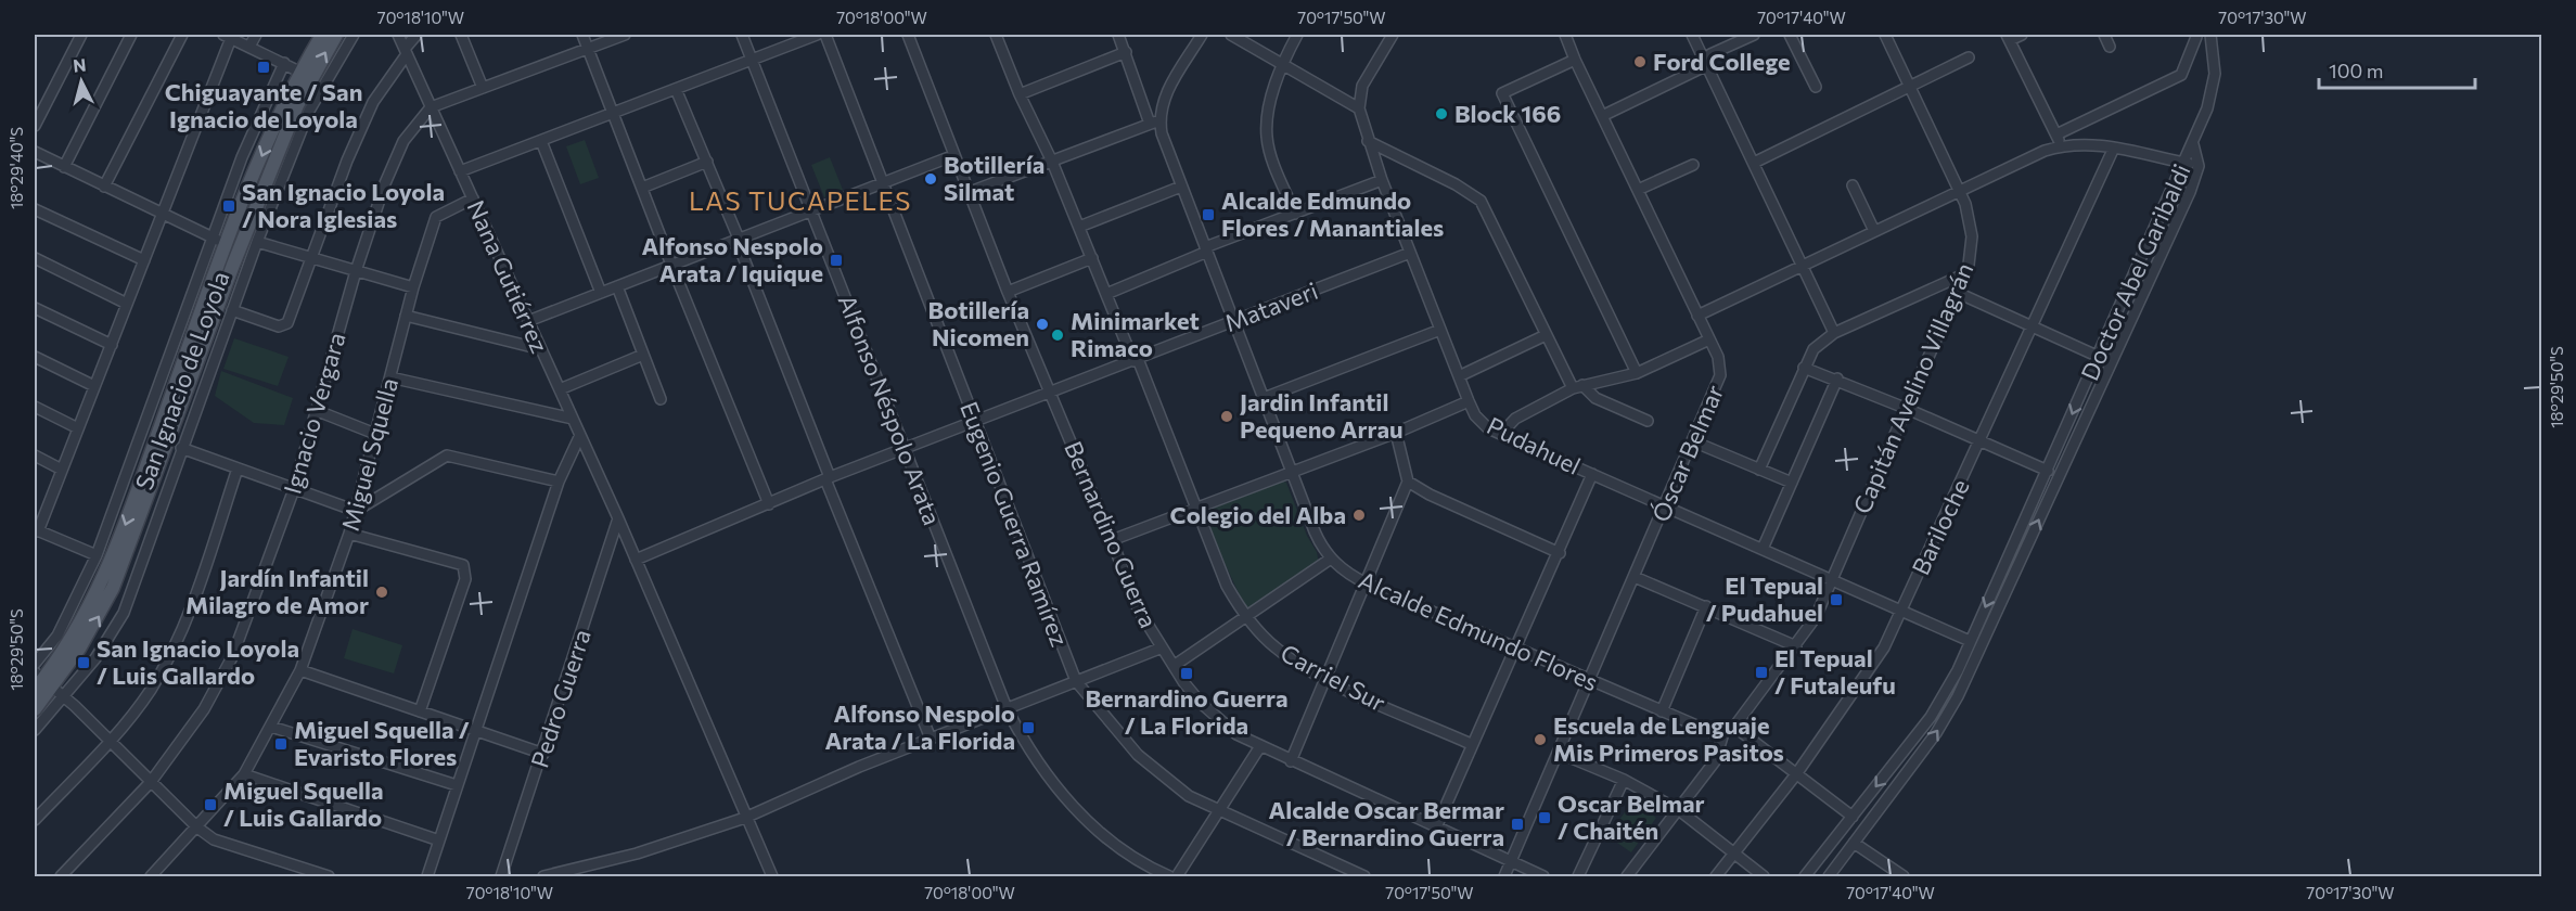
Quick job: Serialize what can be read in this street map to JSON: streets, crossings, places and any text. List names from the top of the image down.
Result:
{
  "streets": {
    "main road": ["San Ignacio de Loyola"],
    "street": [
      "Doctor Abel Garibaldi",
      "Nana Gutiérrez",
      "Mataveri",
      "Capitán Avelino Villagrán",
      "Alfonso Néspolo Arata",
      "Ignacio Vergara",
      "Pudahuel",
      "Óscar Belmar",
      "Miguel Squella",
      "Eugenio Guerra Ramírez",
      "Bariloche",
      "Bernardino Guerra",
      "Alcalde Edmundo Flores",
      "Carriel Sur",
      "Pedro Guerra"
    ]
  },
  "crossings": [
    ["Doctor Abel Garibaldi", "Pudahuel"],
    ["Nana Gutiérrez", "Mataveri"],
    ["Nana Gutiérrez", "Ignacio Vergara"],
    ["Nana Gutiérrez", "Miguel Squella"],
    ["Nana Gutiérrez", "Pedro Guerra"],
    ["Mataveri", "Alfonso Néspolo Arata"],
    ["Mataveri", "Pudahuel"],
    ["Mataveri", "Eugenio Guerra Ramírez"],
    ["Mataveri", "Bernardino Guerra"],
    ["Mataveri", "Alcalde Edmundo Flores"],
    ["Mataveri", "Carriel Sur"],
    ["Capitán Avelino Villagrán", "Pudahuel"],
    ["Pudahuel", "Óscar Belmar"],
    ["Pudahuel", "Bariloche"],
    ["Óscar Belmar", "Bernardino Guerra"],
    ["Óscar Belmar", "Alcalde Edmundo Flores"]
  ],
  "districts": ["LAS TUCAPELES"],
  "places": {
    "other": [
      "Ford College",
      "Block 166",
      "Botillería Silmat",
      "Botillería Nicomen",
      "Minimarket Rimaco",
      "Jardin Infantil Pequeno Arrau",
      "Colegio del Alba",
      "Jardín Infantil Milagro de Amor",
      "Escuela de Lenguaje Mis Primeros Pasitos"
    ],
    "transit": [
      "Chiguayante / San Ignacio de Loyola",
      "San Ignacio Loyola / Nora Iglesias",
      "Alcalde Edmundo Flores / Manantiales",
      "Alfonso Nespolo Arata / Iquique",
      "El Tepual / Pudahuel",
      "San Ignacio Loyola / Luis Gallardo",
      "El Tepual / Futaleufu",
      "Bernardino Guerra / La Florida",
      "Alfonso Nespolo Arata / La Florida",
      "Miguel Squella / Evaristo Flores",
      "Miguel Squella / Luis Gallardo",
      "Oscar Belmar / Chaitén",
      "Alcalde Oscar Bermar / Bernardino Guerra"
    ]
  },
  "scale_bar": "100 m",
  "north": "top",
  "coordinates": [
    "70°18'10\"W",
    "70°18'00\"W",
    "70°17'50\"W",
    "70°17'40\"W",
    "70°17'30\"W",
    "18°29'40\"S",
    "18°29'50\"S"
  ]
}
